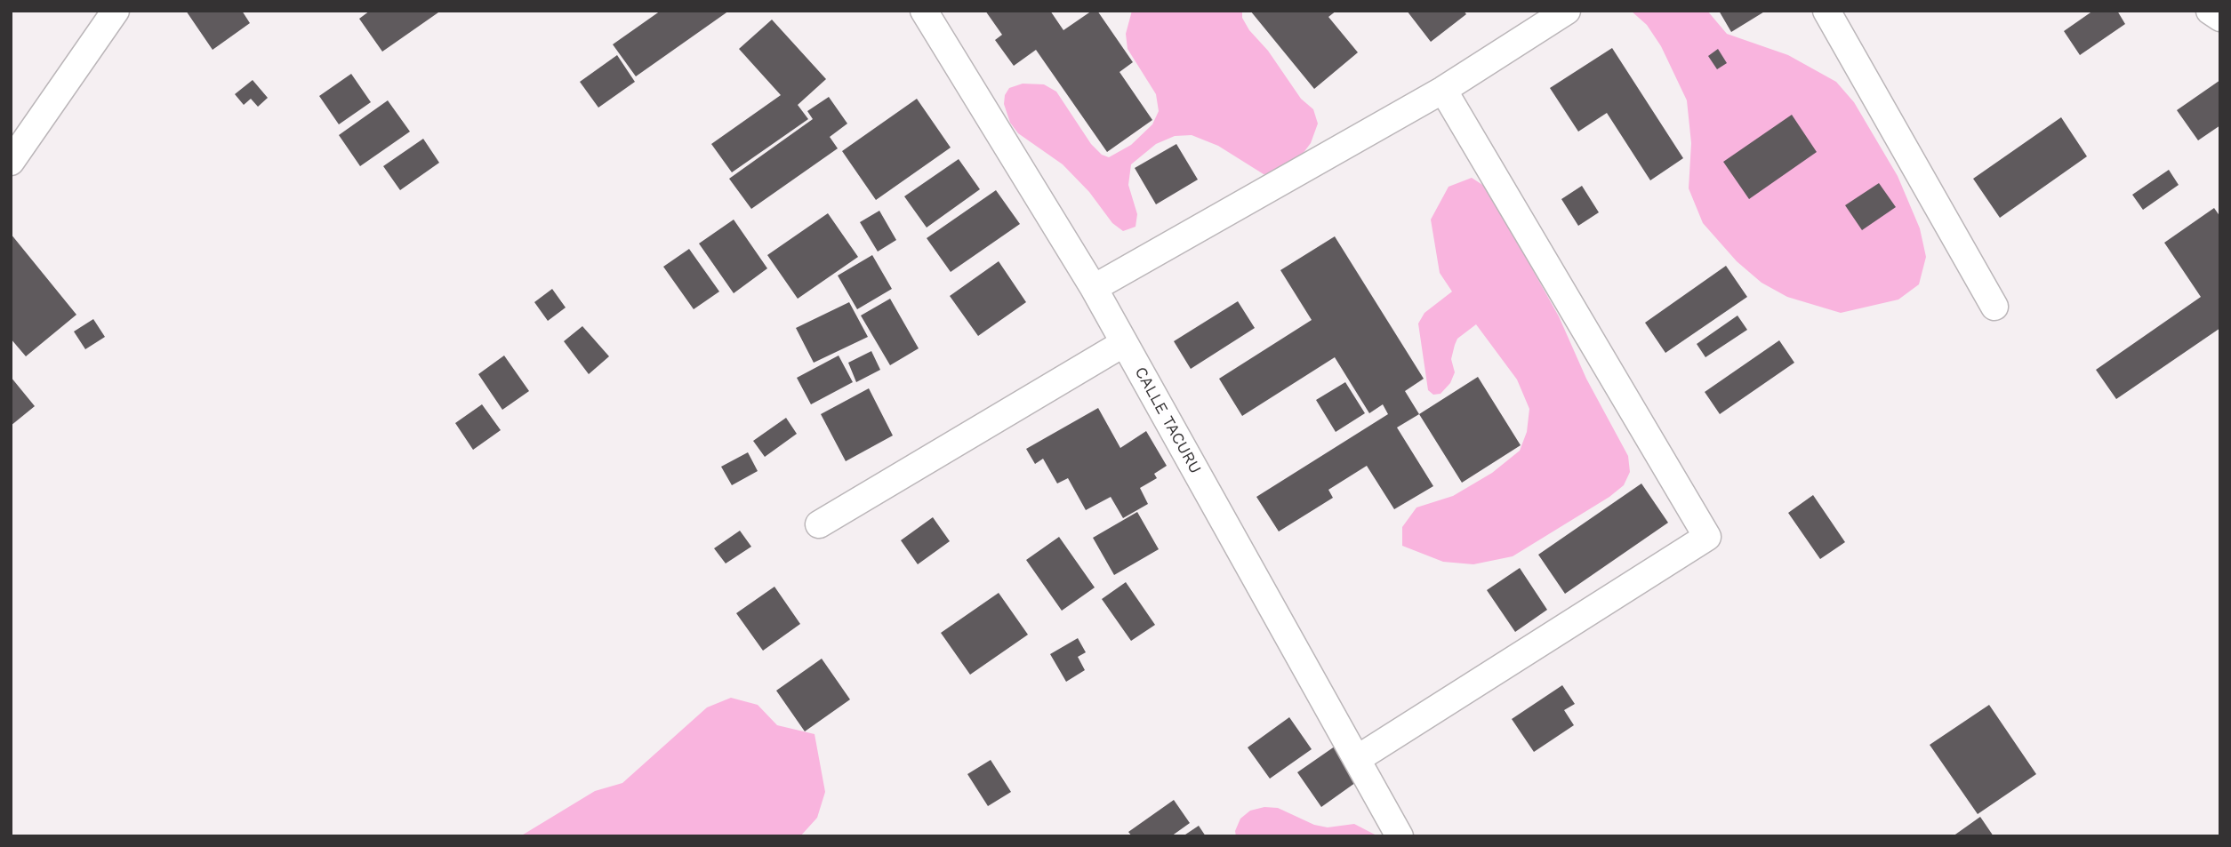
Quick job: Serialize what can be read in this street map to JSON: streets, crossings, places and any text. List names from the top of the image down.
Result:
{
  "streets": {
    "street": ["CALLE TACURU"]
  }
}
